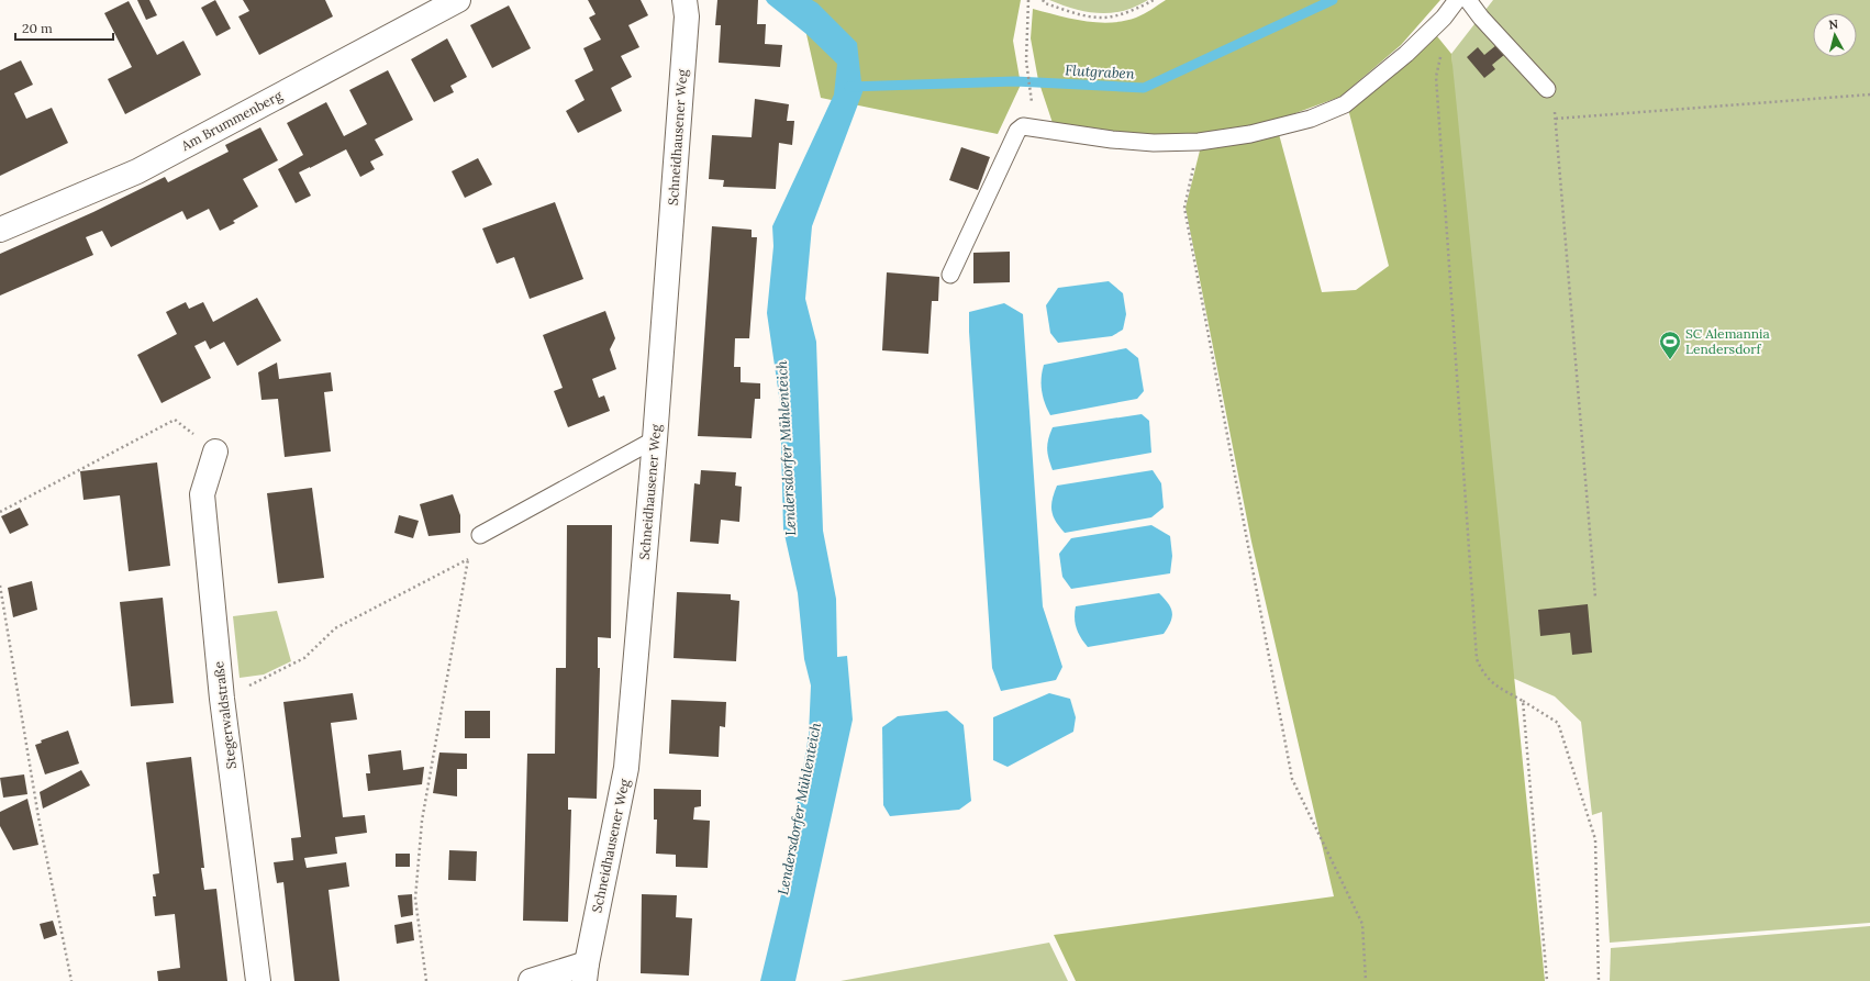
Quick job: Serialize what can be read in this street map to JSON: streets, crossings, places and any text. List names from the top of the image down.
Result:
{
  "streets": {
    "street": ["Am Brummenberg", "Schneidhausener Weg", "Stegerwaldstraße"]
  },
  "water": ["Flutgraben", "Lendersdorfer Mühlenteich"],
  "places": {
    "sports": ["SC Alemannia Lendersdorf"]
  },
  "scale_bar": "20 m",
  "north": "top"
}
